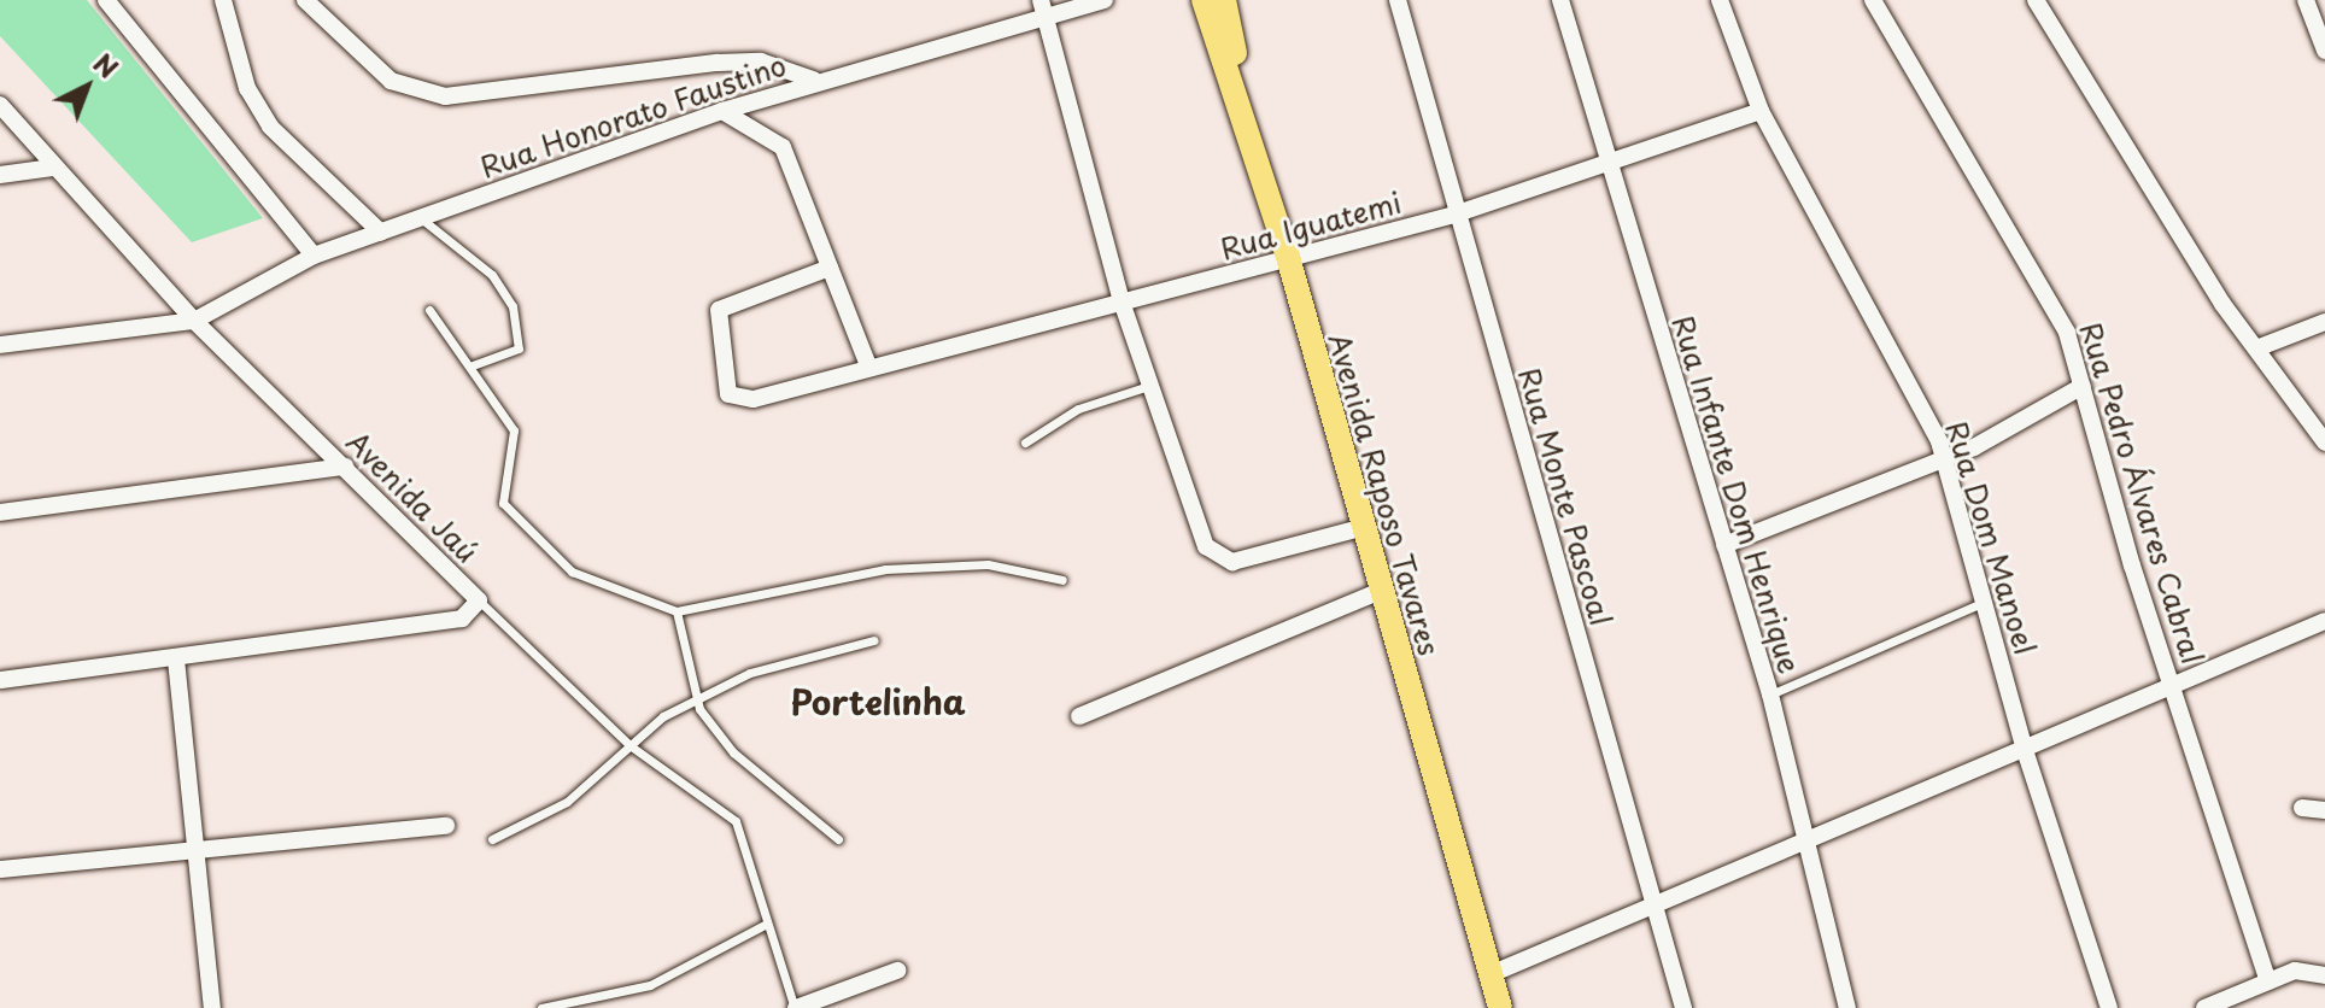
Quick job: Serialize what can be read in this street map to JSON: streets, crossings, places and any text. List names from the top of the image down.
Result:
{
  "streets": {
    "main road": ["Avenida Raposo Tavares"],
    "street": [
      "Rua Honorato Faustino",
      "Rua Iguatemi",
      "Rua Pedro Álvares Cabral",
      "Rua Infante Dom Henrique",
      "Avenida Jaú",
      "Rua Monte Pascoal",
      "Rua Dom Manoel"
    ]
  },
  "crossings": [
    ["Rua Honorato Faustino", "Avenida Jaú"],
    ["Rua Iguatemi", "Avenida Raposo Tavares"],
    ["Rua Iguatemi", "Rua Infante Dom Henrique"],
    ["Rua Iguatemi", "Rua Monte Pascoal"],
    ["Rua Iguatemi", "Rua Dom Manoel"]
  ],
  "districts": ["Portelinha"],
  "north": "top right"
}
